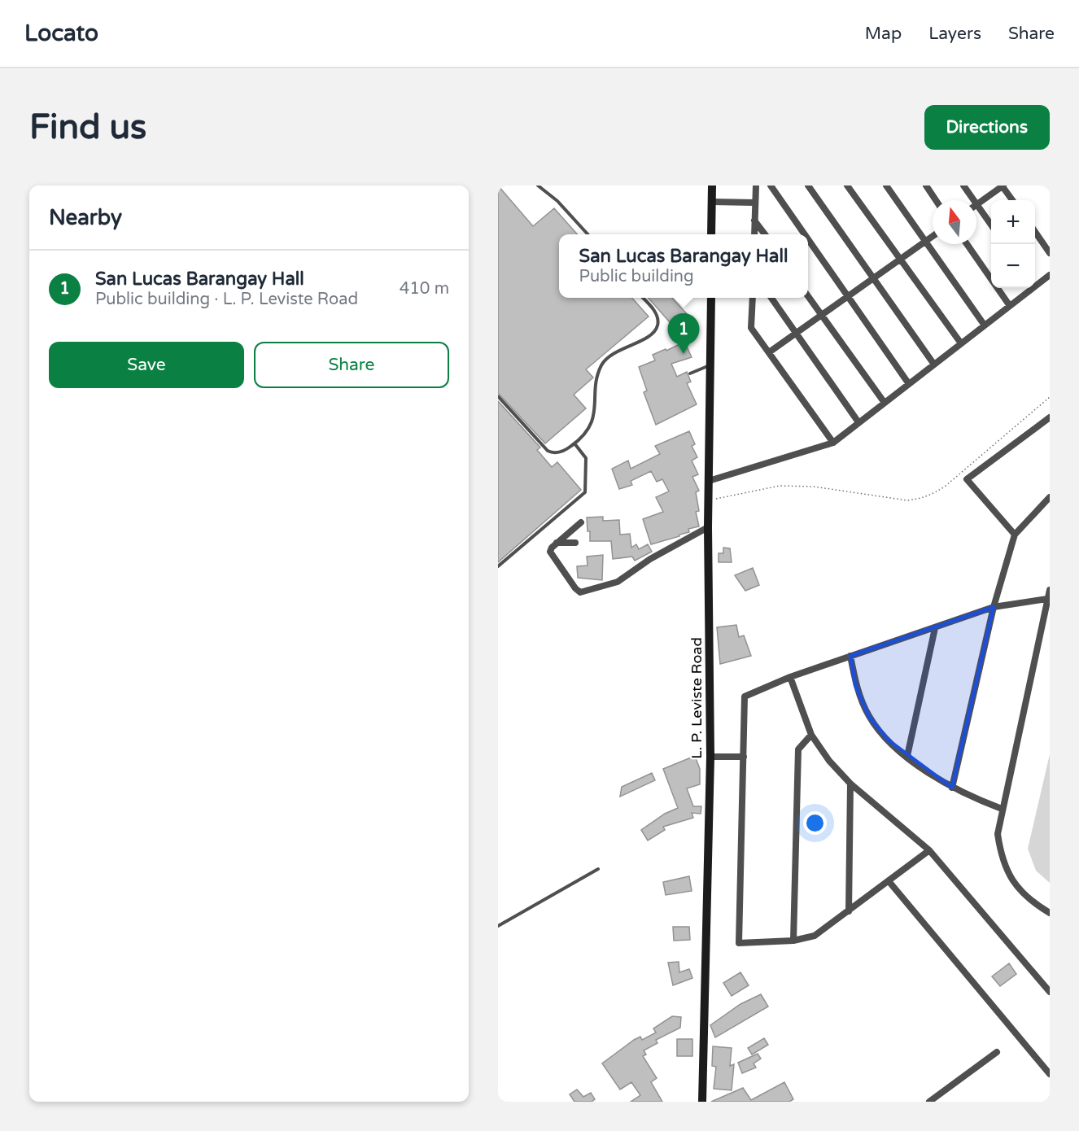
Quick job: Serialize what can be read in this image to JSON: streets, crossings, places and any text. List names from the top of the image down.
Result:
{
  "streets": {
    "main road": ["L. P. Leviste Road"]
  },
  "north": "top",
  "page": {
    "header": "Locato",
    "nav": ["Map", "Layers", "Share"],
    "buttons": [
      "Directions",
      ["Save", "Share"]
    ],
    "title": "Find us",
    "heading": "Nearby",
    "map_buttons": ["+", "−"],
    "popup": ["San Lucas Barangay Hall", "Public building"],
    "list": [
      {
        "mark": "1",
        "name": "San Lucas Barangay Hall",
        "note": "Public building · L. P. Leviste Road",
        "value": "410 m"
      }
    ],
    "pins": "1"
  }
}
